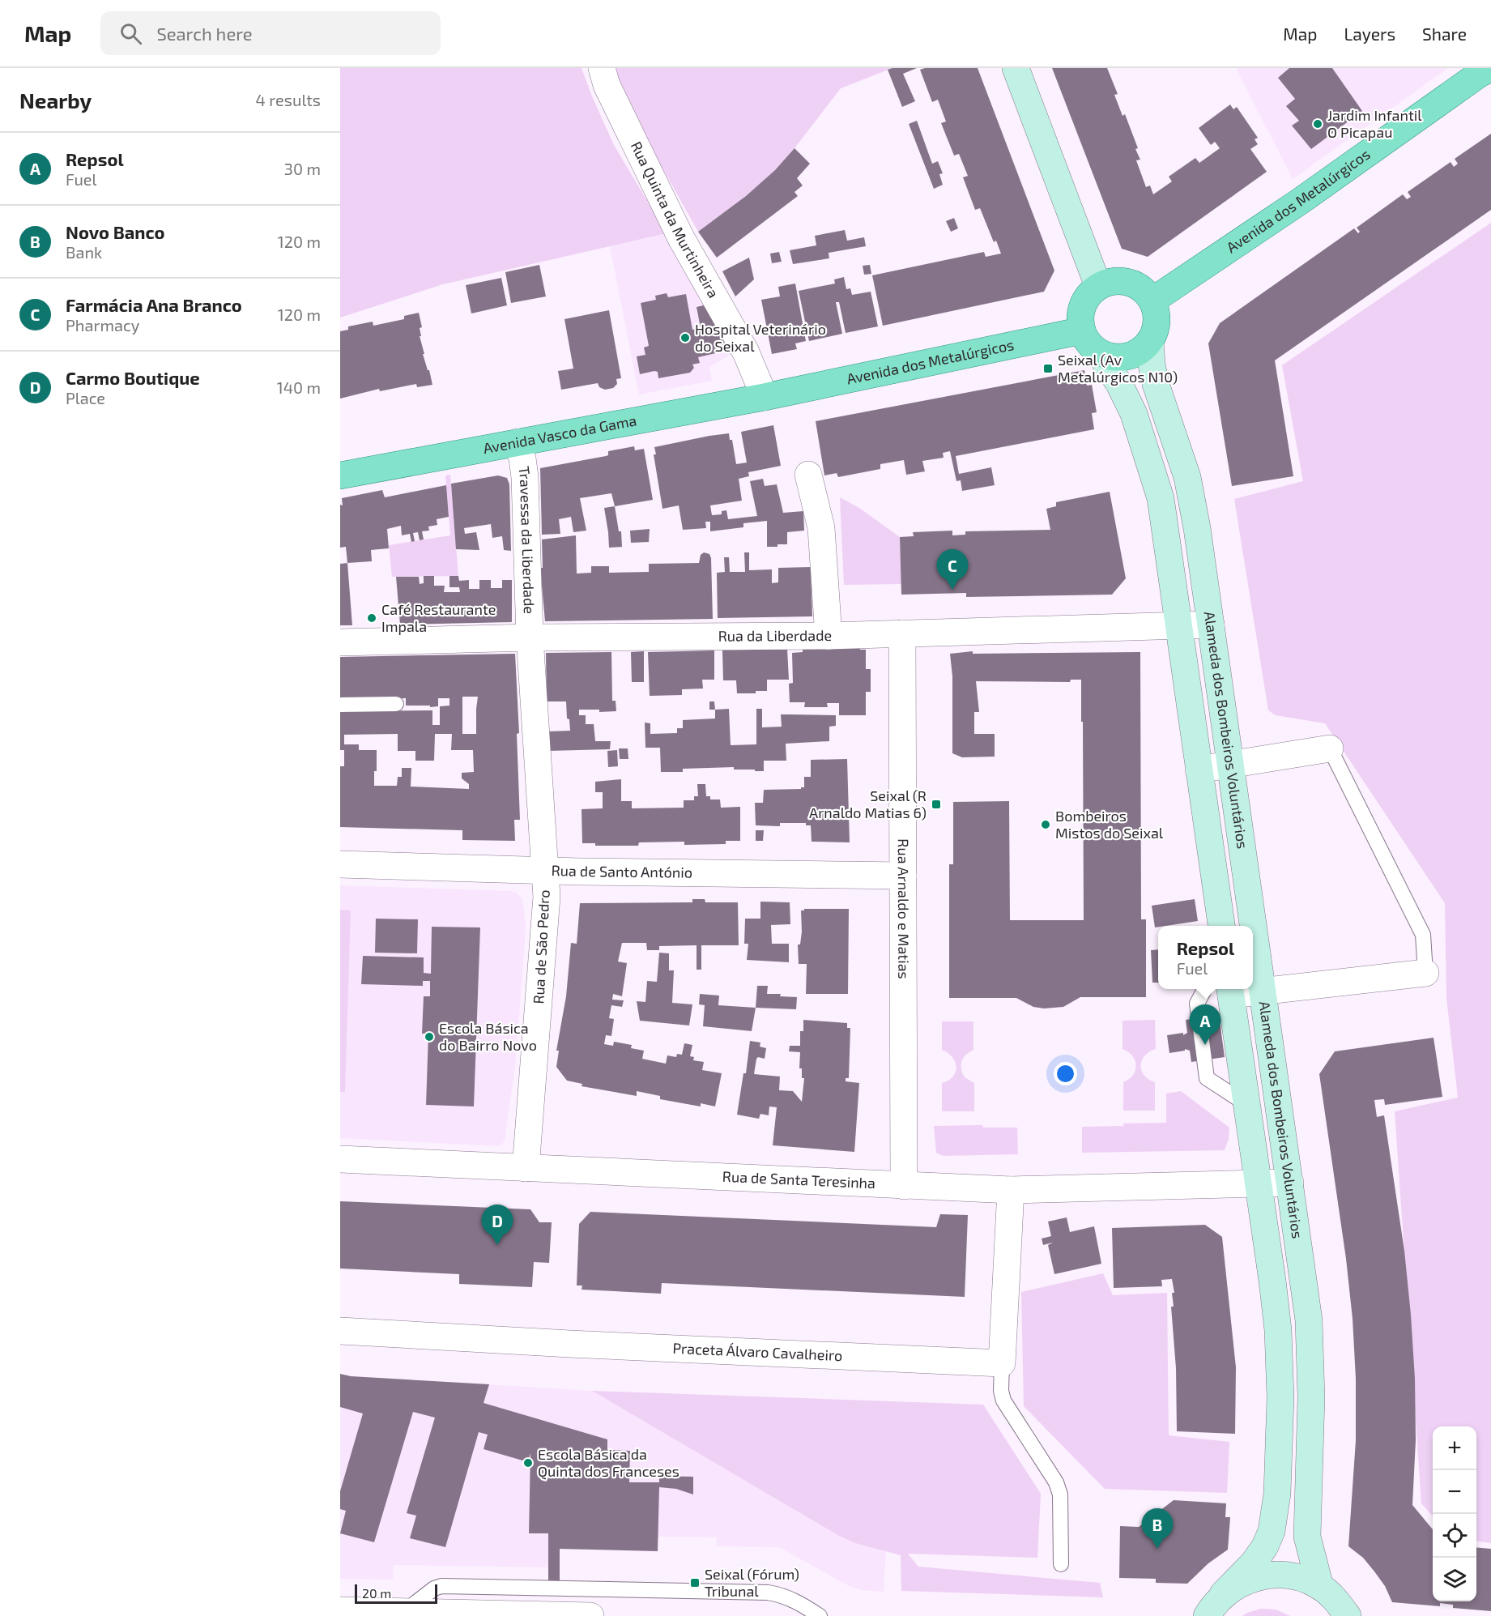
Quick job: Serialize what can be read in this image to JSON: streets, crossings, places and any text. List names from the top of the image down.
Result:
{
  "streets": {
    "main road": ["Avenida dos Metalúrgicos", "Avenida Vasco da Gama", "Alameda dos Bombeiros Voluntários"],
    "street": [
      "Rua Quinta da Murtinheira",
      "Travessa da Liberdade",
      "Rua da Liberdade",
      "Rua de Santo António",
      "Rua Arnaldo e Matias",
      "Rua de São Pedro",
      "Rua de Santa Teresinha",
      "Praceta Álvaro Cavalheiro"
    ]
  },
  "crossings": [
    ["Avenida dos Metalúrgicos", "Rua Quinta da Murtinheira"],
    ["Avenida dos Metalúrgicos", "Avenida Vasco da Gama"],
    ["Avenida dos Metalúrgicos", "Alameda dos Bombeiros Voluntários"],
    ["Rua Quinta da Murtinheira", "Avenida Vasco da Gama"],
    ["Avenida Vasco da Gama", "Travessa da Liberdade"],
    ["Travessa da Liberdade", "Rua da Liberdade"],
    ["Travessa da Liberdade", "Rua de São Pedro"],
    ["Rua da Liberdade", "Alameda dos Bombeiros Voluntários"],
    ["Rua da Liberdade", "Rua Arnaldo e Matias"],
    ["Rua da Liberdade", "Rua de São Pedro"],
    ["Alameda dos Bombeiros Voluntários", "Rua de Santa Teresinha"],
    ["Rua de Santo António", "Rua Arnaldo e Matias"],
    ["Rua de Santo António", "Rua de São Pedro"],
    ["Rua Arnaldo e Matias", "Rua de Santa Teresinha"],
    ["Rua de São Pedro", "Rua de Santa Teresinha"]
  ],
  "places": {
    "other": [
      "Jardim Infantil O Picapau",
      "Hospital Veterinário do Seixal",
      "Café Restaurante Impala",
      "Bombeiros Mistos do Seixal",
      "Escola Básica do Bairro Novo",
      "Escola Básica da Quinta dos Franceses"
    ],
    "transit": ["Seixal (Av Metalúrgicos N10)", "Seixal (R Arnaldo Matias 6)", "Seixal (Fórum) Tribunal"]
  },
  "scale_bar": "20 m",
  "page": {
    "header": "Map",
    "search": "Search here",
    "nav": ["Map", "Layers", "Share"],
    "heading": ["Nearby", "4 results"],
    "list": [
      {
        "mark": "A",
        "name": "Repsol",
        "note": "Fuel",
        "value": "30 m"
      },
      {
        "mark": "B",
        "name": "Novo Banco",
        "note": "Bank",
        "value": "120 m"
      },
      {
        "mark": "C",
        "name": "Farmácia Ana Branco",
        "note": "Pharmacy",
        "value": "120 m"
      },
      {
        "mark": "D",
        "name": "Carmo Boutique",
        "note": "Place",
        "value": "140 m"
      }
    ],
    "pins": [
      "C",
      "A",
      "D",
      "B"
    ],
    "popup": ["Repsol", "Fuel"],
    "map_buttons": ["+", "−"],
    "scale": "20 m"
  }
}
